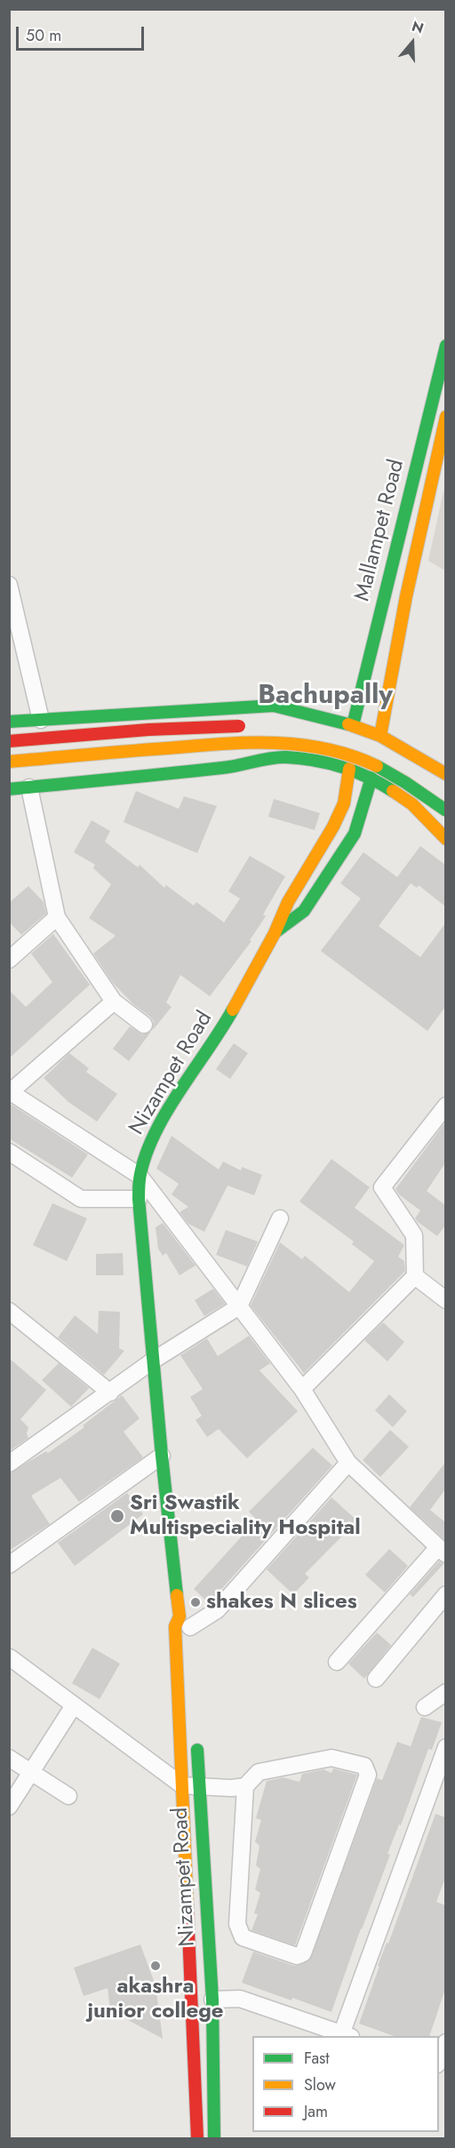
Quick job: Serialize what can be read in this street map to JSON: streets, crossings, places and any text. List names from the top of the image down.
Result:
{
  "streets": {
    "main road": ["Mallampet Road", "Nizampet Road"]
  },
  "districts": ["Bachupally"],
  "places": ["Sri Swastik Multispeciality Hospital", "shakes N slices", "akashra junior college"],
  "legend": ["Fast", "Slow", "Jam"],
  "scale_bar": "50 m",
  "north": "top"
}
